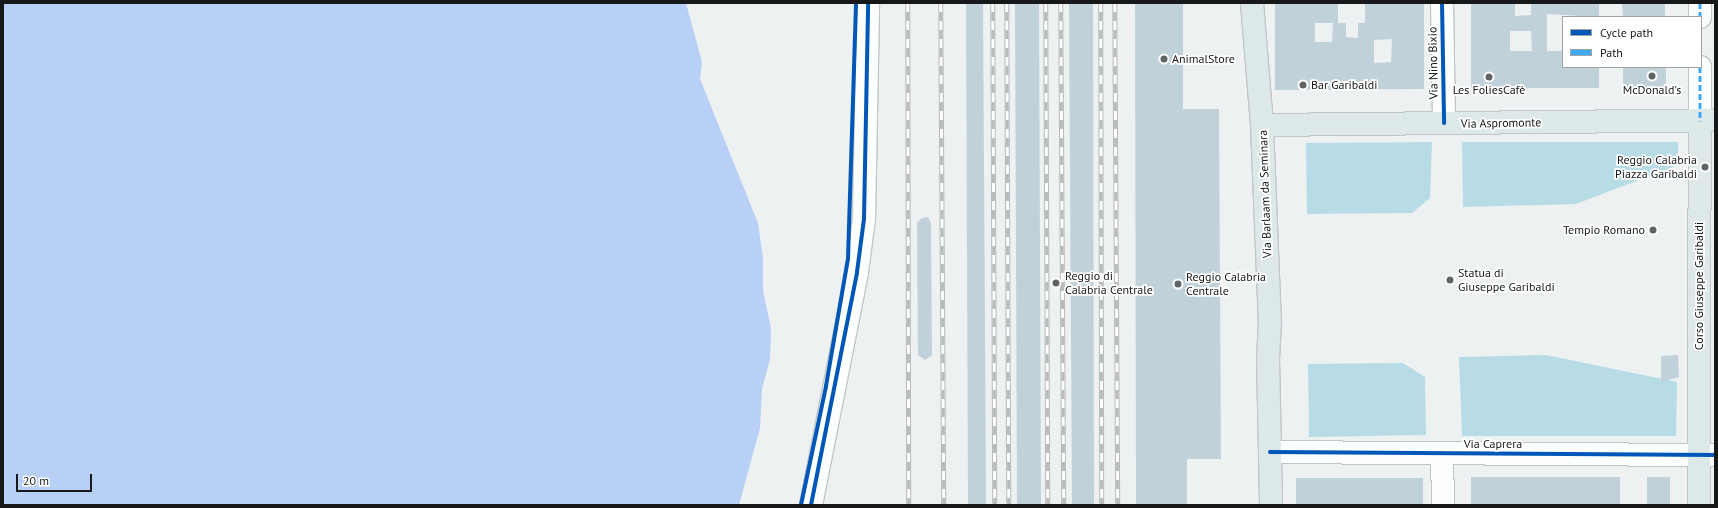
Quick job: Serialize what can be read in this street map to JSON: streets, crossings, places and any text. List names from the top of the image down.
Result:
{
  "streets": {
    "main road": ["Via Aspromonte", "Via Barlaam da Seminara", "Corso Giuseppe Garibaldi"],
    "street": ["Via Nino Bixio", "Via Caprera"]
  },
  "crossings": [
    ["Via Nino Bixio", "Via Aspromonte"],
    ["Via Aspromonte", "Via Barlaam da Seminara"],
    ["Via Aspromonte", "Corso Giuseppe Garibaldi"],
    ["Via Barlaam da Seminara", "Via Caprera"],
    ["Corso Giuseppe Garibaldi", "Via Caprera"]
  ],
  "places": [
    "AnimalStore",
    "McDonald's",
    "Les FoliesCafè",
    "Bar Garibaldi",
    "Reggio Calabria Piazza Garibaldi",
    "Tempio Romano",
    "Statua di Giuseppe Garibaldi",
    "Reggio di Calabria Centrale",
    "Reggio Calabria Centrale"
  ],
  "legend": ["Cycle path", "Path"],
  "scale_bar": "20 m"
}
